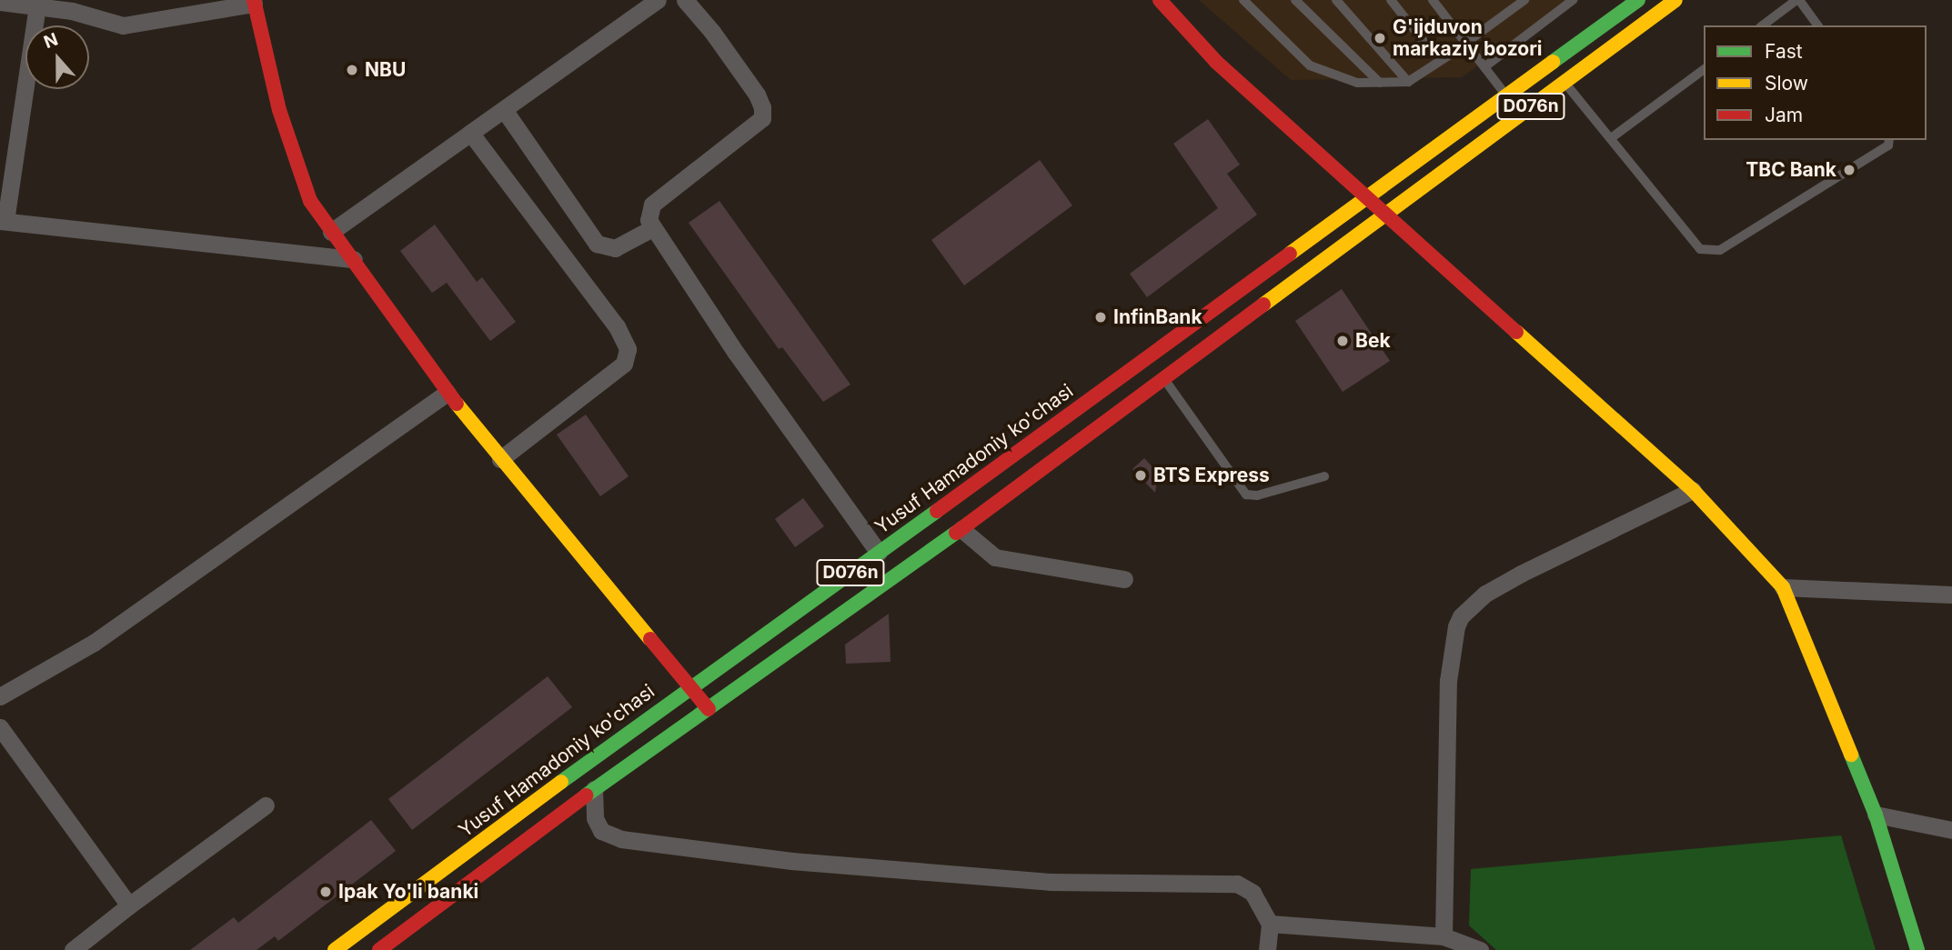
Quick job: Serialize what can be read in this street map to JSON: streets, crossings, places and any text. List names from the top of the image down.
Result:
{
  "streets": {
    "main road": ["D076n", "Yusuf Hamadoniy ko'chasi"]
  },
  "places": [
    "G'ijduvon markaziy bozori",
    "NBU",
    "TBC Bank",
    "InfinBank",
    "Bek",
    "BTS Express",
    "Ipak Yo'li banki"
  ],
  "legend": ["Fast", "Slow", "Jam"],
  "north": "top"
}
